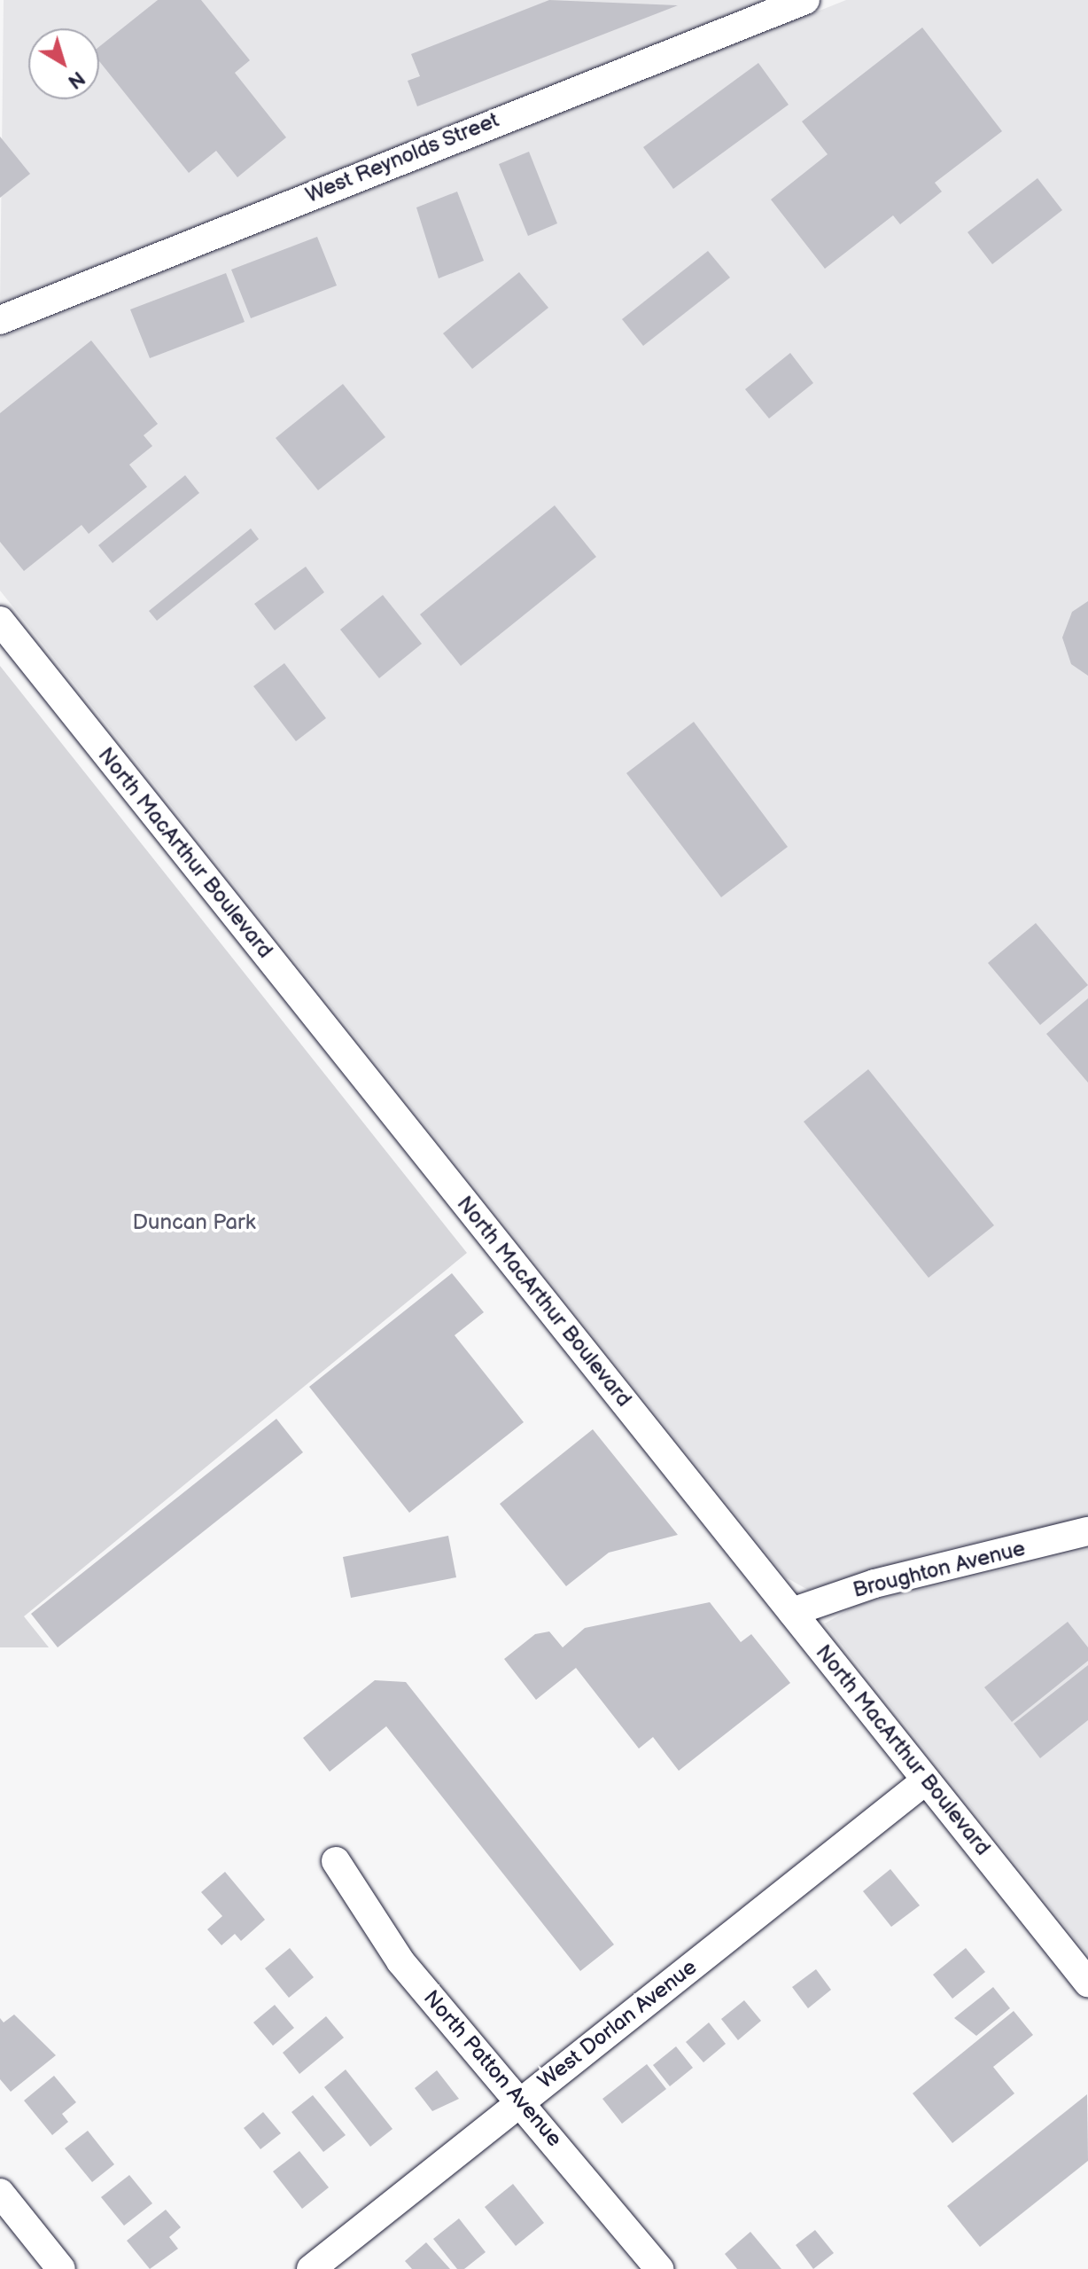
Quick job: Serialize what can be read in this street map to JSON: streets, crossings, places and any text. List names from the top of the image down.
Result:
{
  "streets": {
    "street": [
      "West Reynolds Street",
      "North MacArthur Boulevard",
      "Broughton Avenue",
      "West Dorlan Avenue",
      "North Patton Avenue"
    ]
  },
  "crossings": [
    ["North MacArthur Boulevard", "Broughton Avenue"],
    ["North MacArthur Boulevard", "West Dorlan Avenue"],
    ["West Dorlan Avenue", "North Patton Avenue"]
  ],
  "parks": ["Duncan Park"],
  "north": "bottom right"
}
